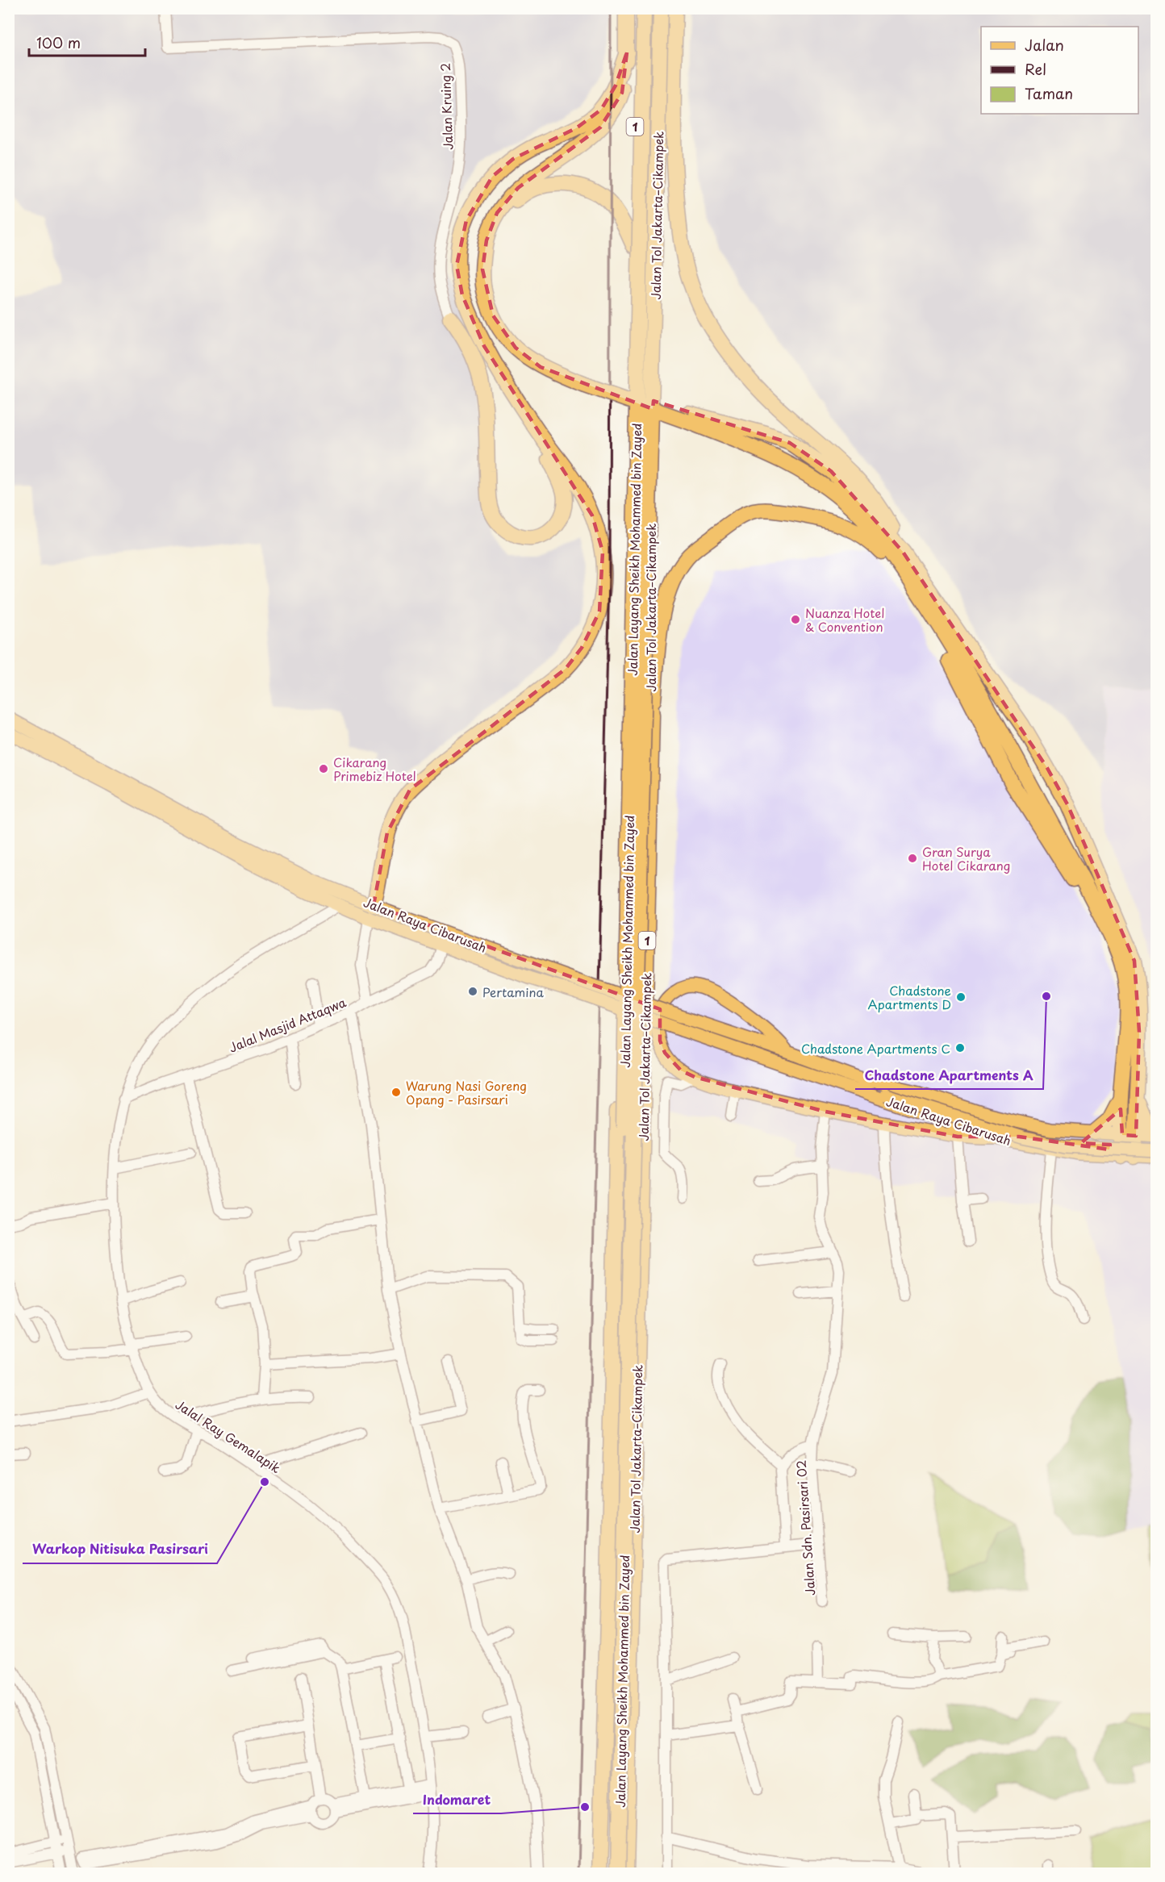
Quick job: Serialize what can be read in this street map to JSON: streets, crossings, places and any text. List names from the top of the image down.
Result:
{
  "streets": {
    "highway": ["1", "Jalan Tol Jakarta–Cikampek", "Jalan Layang Sheikh Mohammed bin Zayed"],
    "main road": ["Jalan Raya Cibarusah"],
    "street": [
      "Jalan Kruing 2",
      "Jalal Masjid Attaqwa",
      "Jalal Ray Gemalapik",
      "Jalan Sdn. Pasirsari 02"
    ]
  },
  "crossings": [
    ["Jalan Tol Jakarta–Cikampek", "Jalan Layang Sheikh Mohammed bin Zayed"],
    ["Jalan Raya Cibarusah", "Jalal Masjid Attaqwa"],
    ["Jalan Raya Cibarusah", "Jalal Ray Gemalapik"],
    ["Jalal Masjid Attaqwa", "Jalal Ray Gemalapik"]
  ],
  "places": [
    "Nuanza Hotel & Convention",
    "Cikarang Primebiz Hotel",
    "Gran Surya Hotel Cikarang",
    "Pertamina",
    "Chadstone Apartments A",
    "Chadstone Apartments D",
    "Chadstone Apartments C",
    "Warung Nasi Goreng Opang - Pasirsari",
    "Warkop Nitisuka Pasirsari",
    "Indomaret"
  ],
  "legend": ["Jalan", "Rel", "Taman"],
  "scale_bar": "100 m"
}
